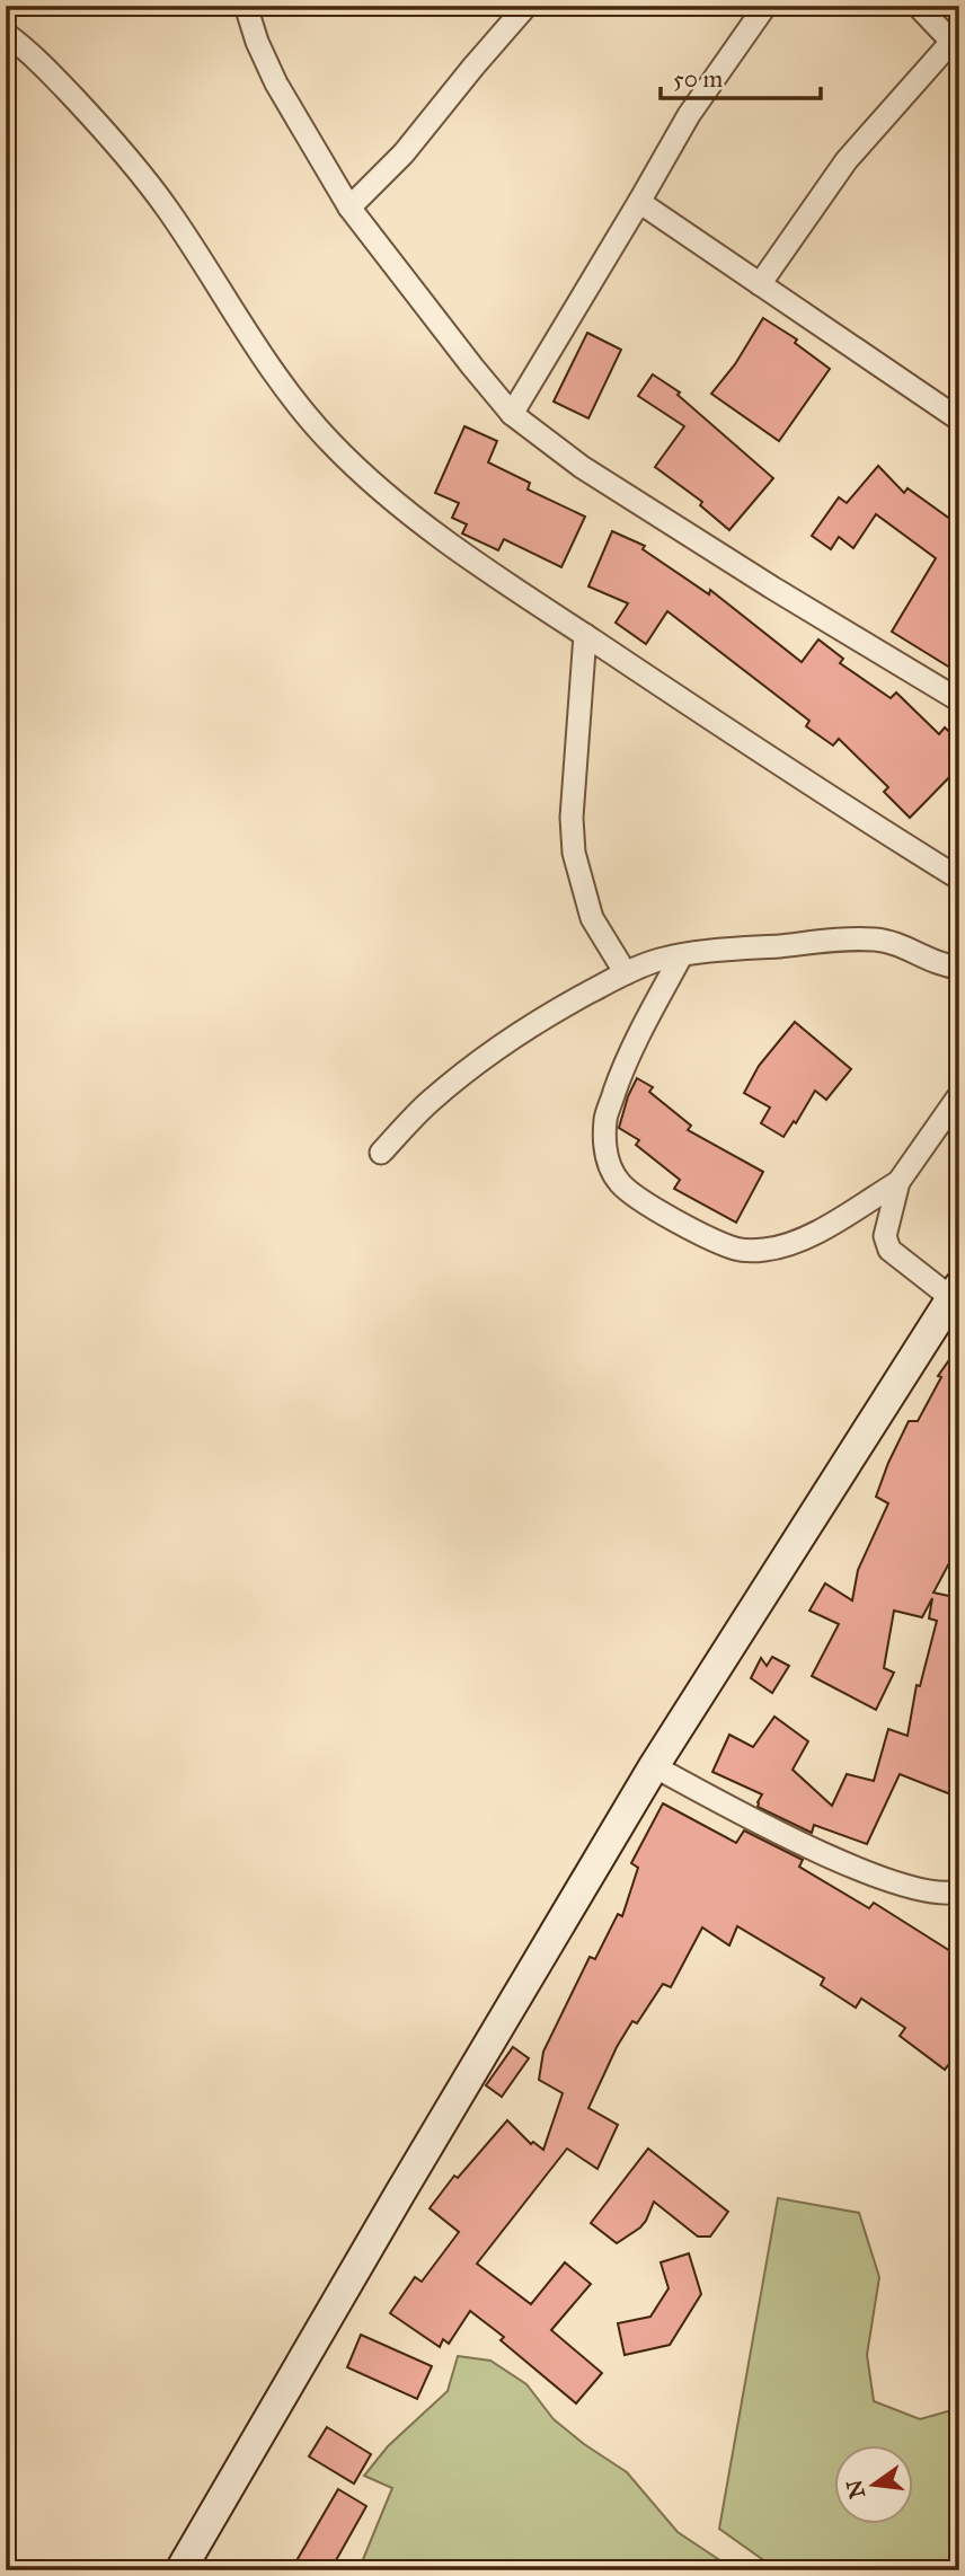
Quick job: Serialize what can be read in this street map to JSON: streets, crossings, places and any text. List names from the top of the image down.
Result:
{
  "scale_bar": "50 m",
  "north": "left"
}
